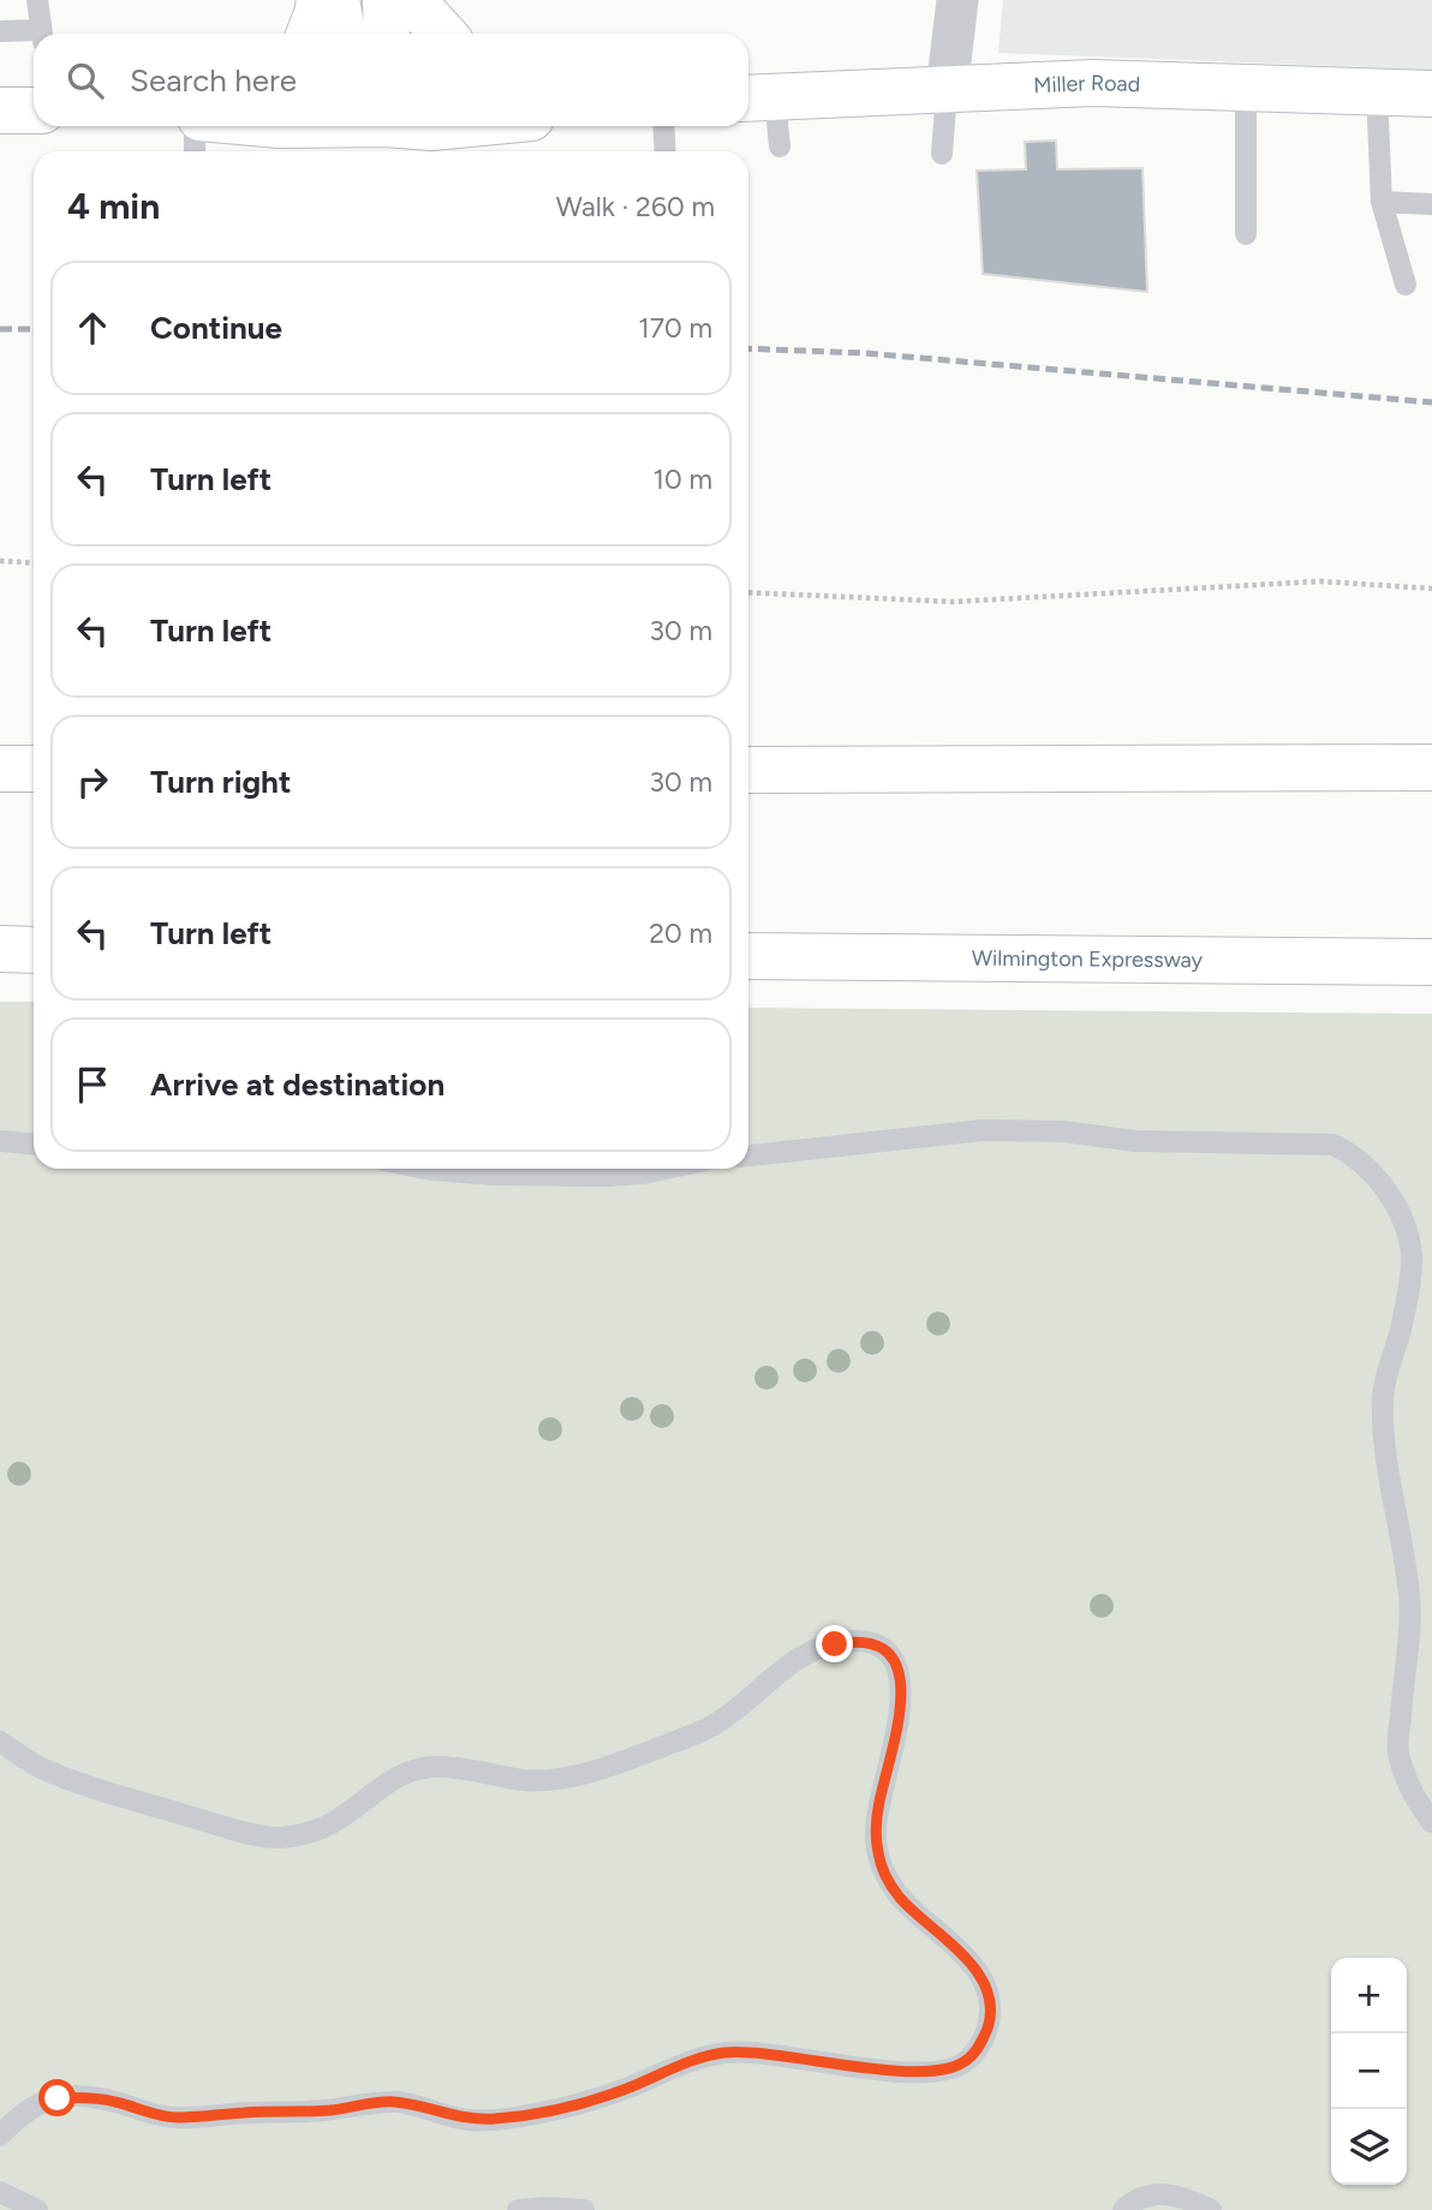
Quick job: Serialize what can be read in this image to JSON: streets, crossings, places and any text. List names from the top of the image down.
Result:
{
  "streets": {
    "main road": ["Miller Road", "Wilmington Expressway"]
  },
  "page": {
    "search": "Search here",
    "heading": ["4 min", "Walk · 260 m"],
    "list": [
      ["Continue", "170 m"],
      ["Turn left", "10 m"],
      ["Turn left", "30 m"],
      ["Turn right", "30 m"],
      ["Turn left", "20 m"],
      "Arrive at destination"
    ],
    "map_buttons": ["+", "−"]
  }
}
